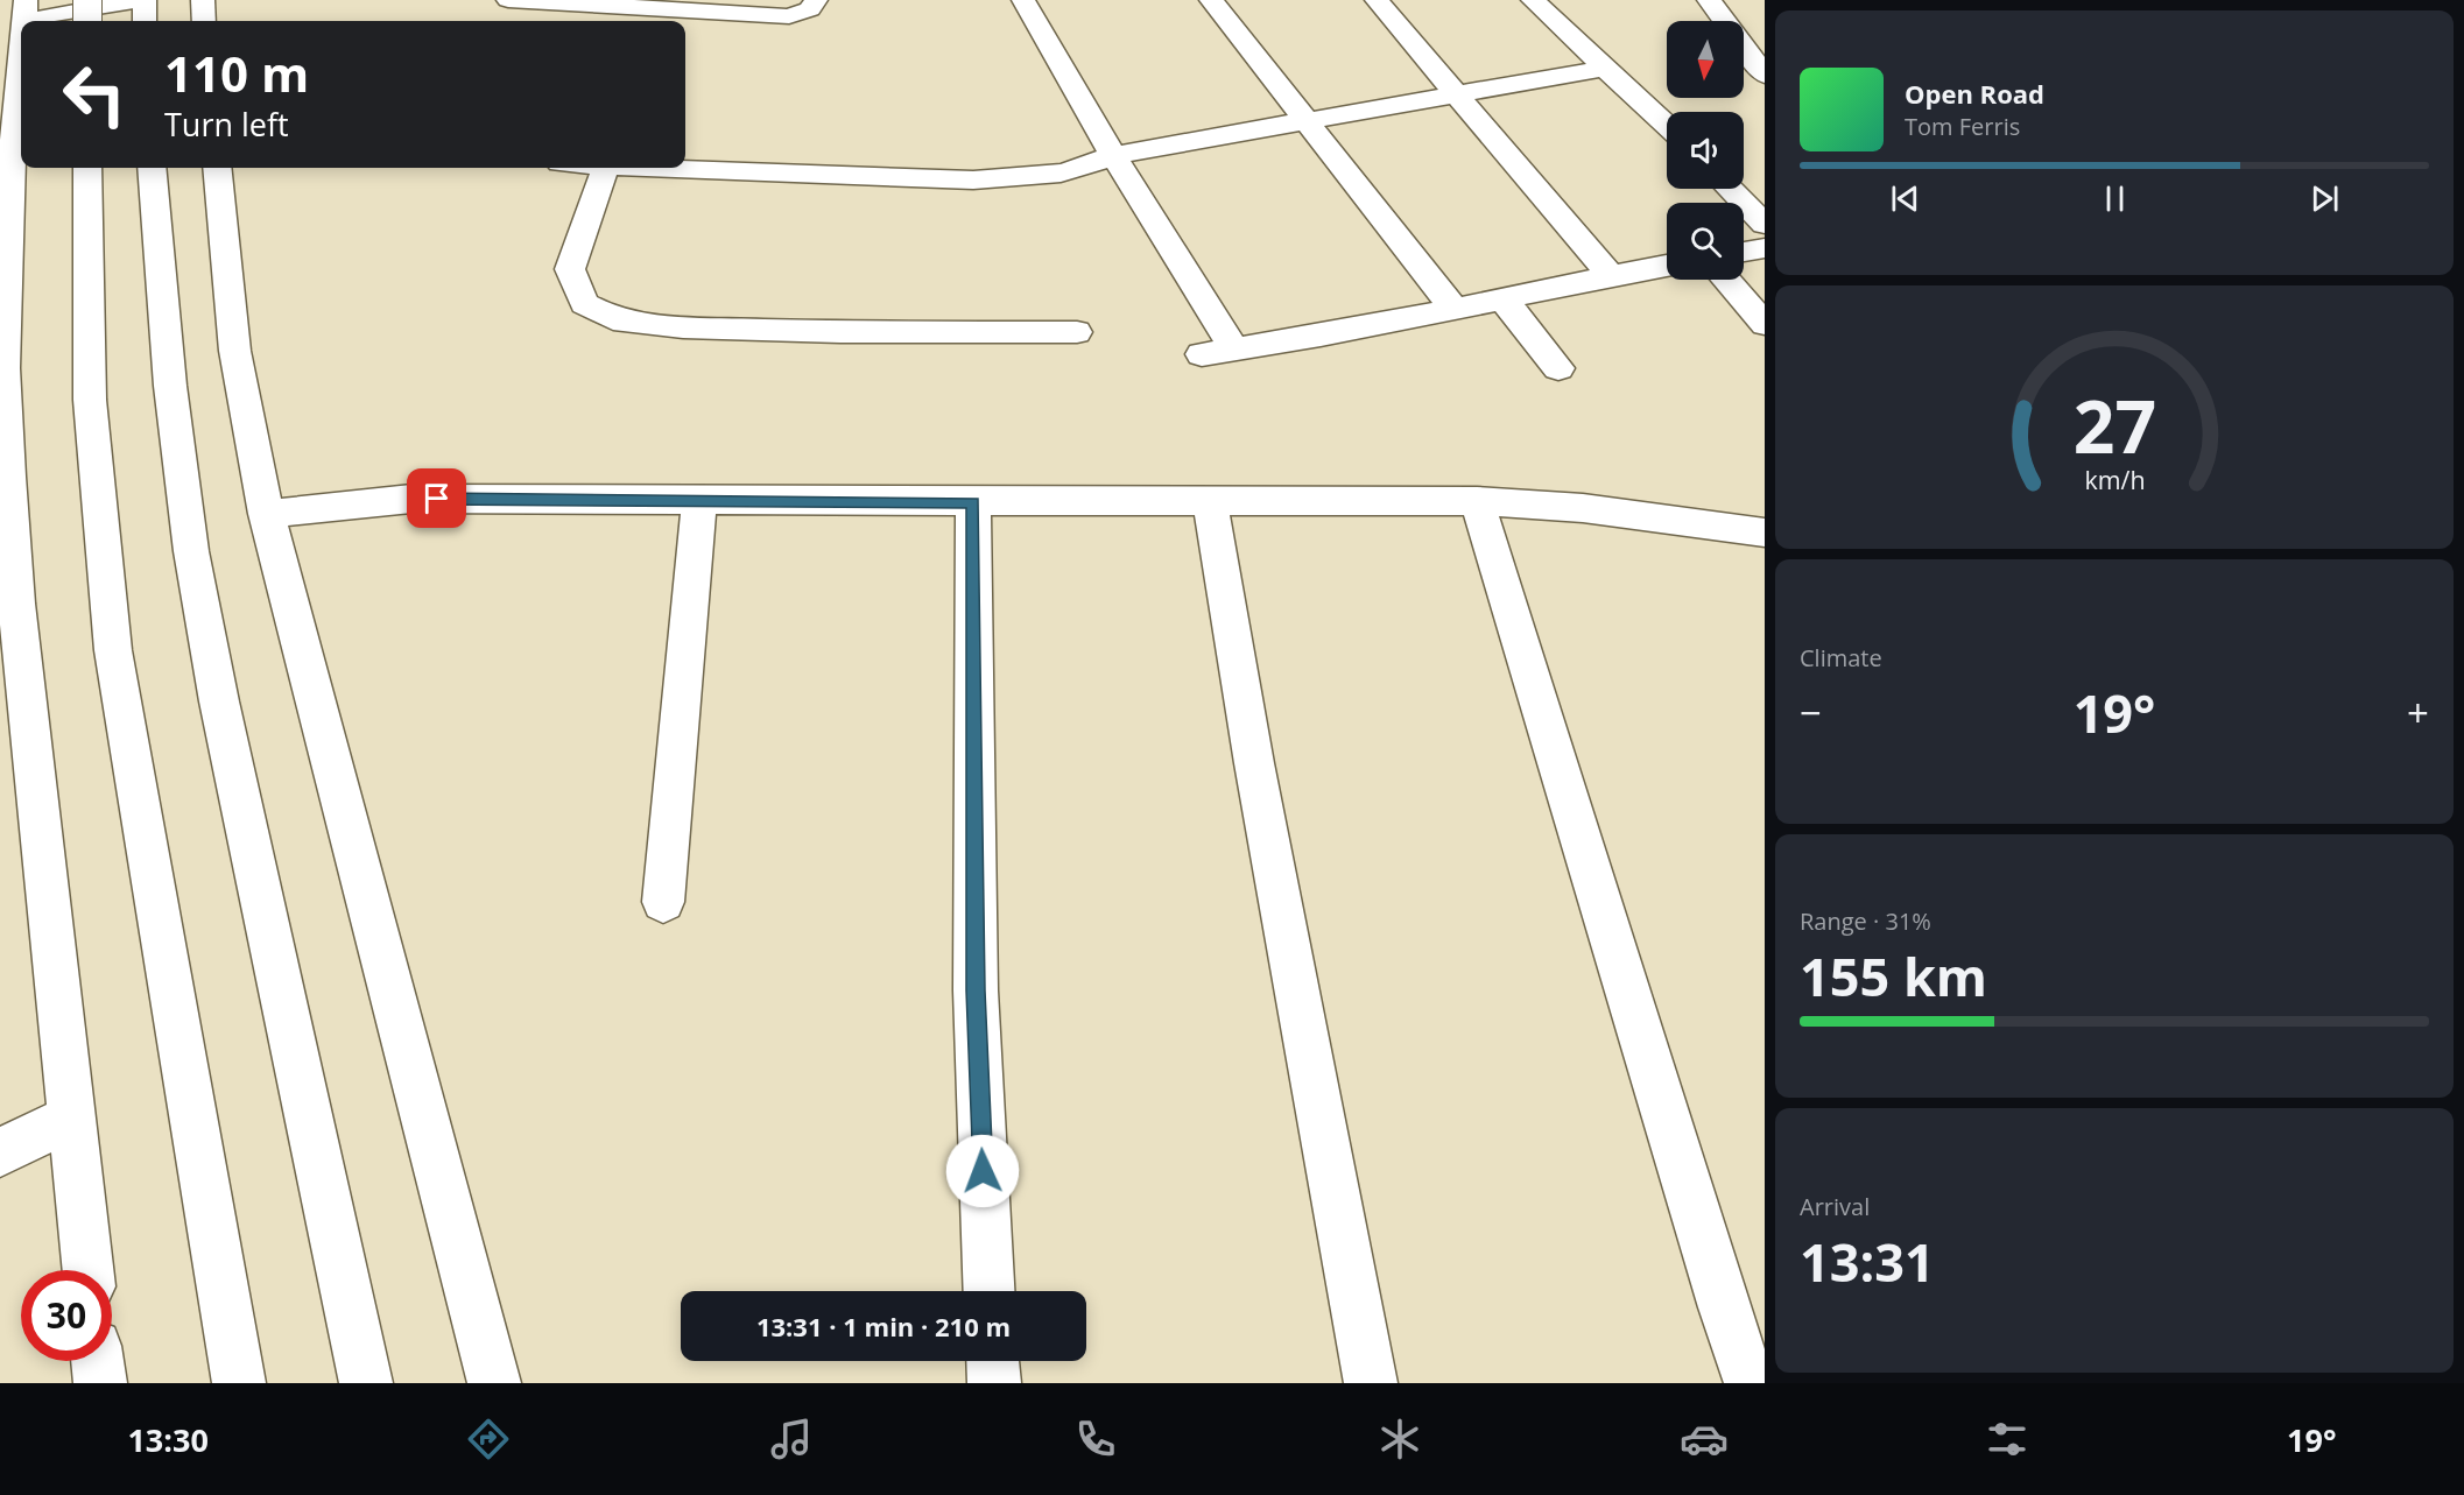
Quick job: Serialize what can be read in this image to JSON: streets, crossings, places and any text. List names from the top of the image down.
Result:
{
  "north": "bottom",
  "page": {
    "turn": ["110 m", "Turn left"],
    "song": ["Open Road", "Tom Ferris"],
    "tile": [
      "Climate",
      ["Range · 31%", "155 km"],
      ["Arrival", "13:31"]
    ],
    "heat": ["−", "19°", "+"],
    "limit": "30",
    "trip": "13:31 · 1 min · 210 m",
    "tabs": ["13:30", "19°"],
    "gauge": ["27", "km/h"]
  }
}
